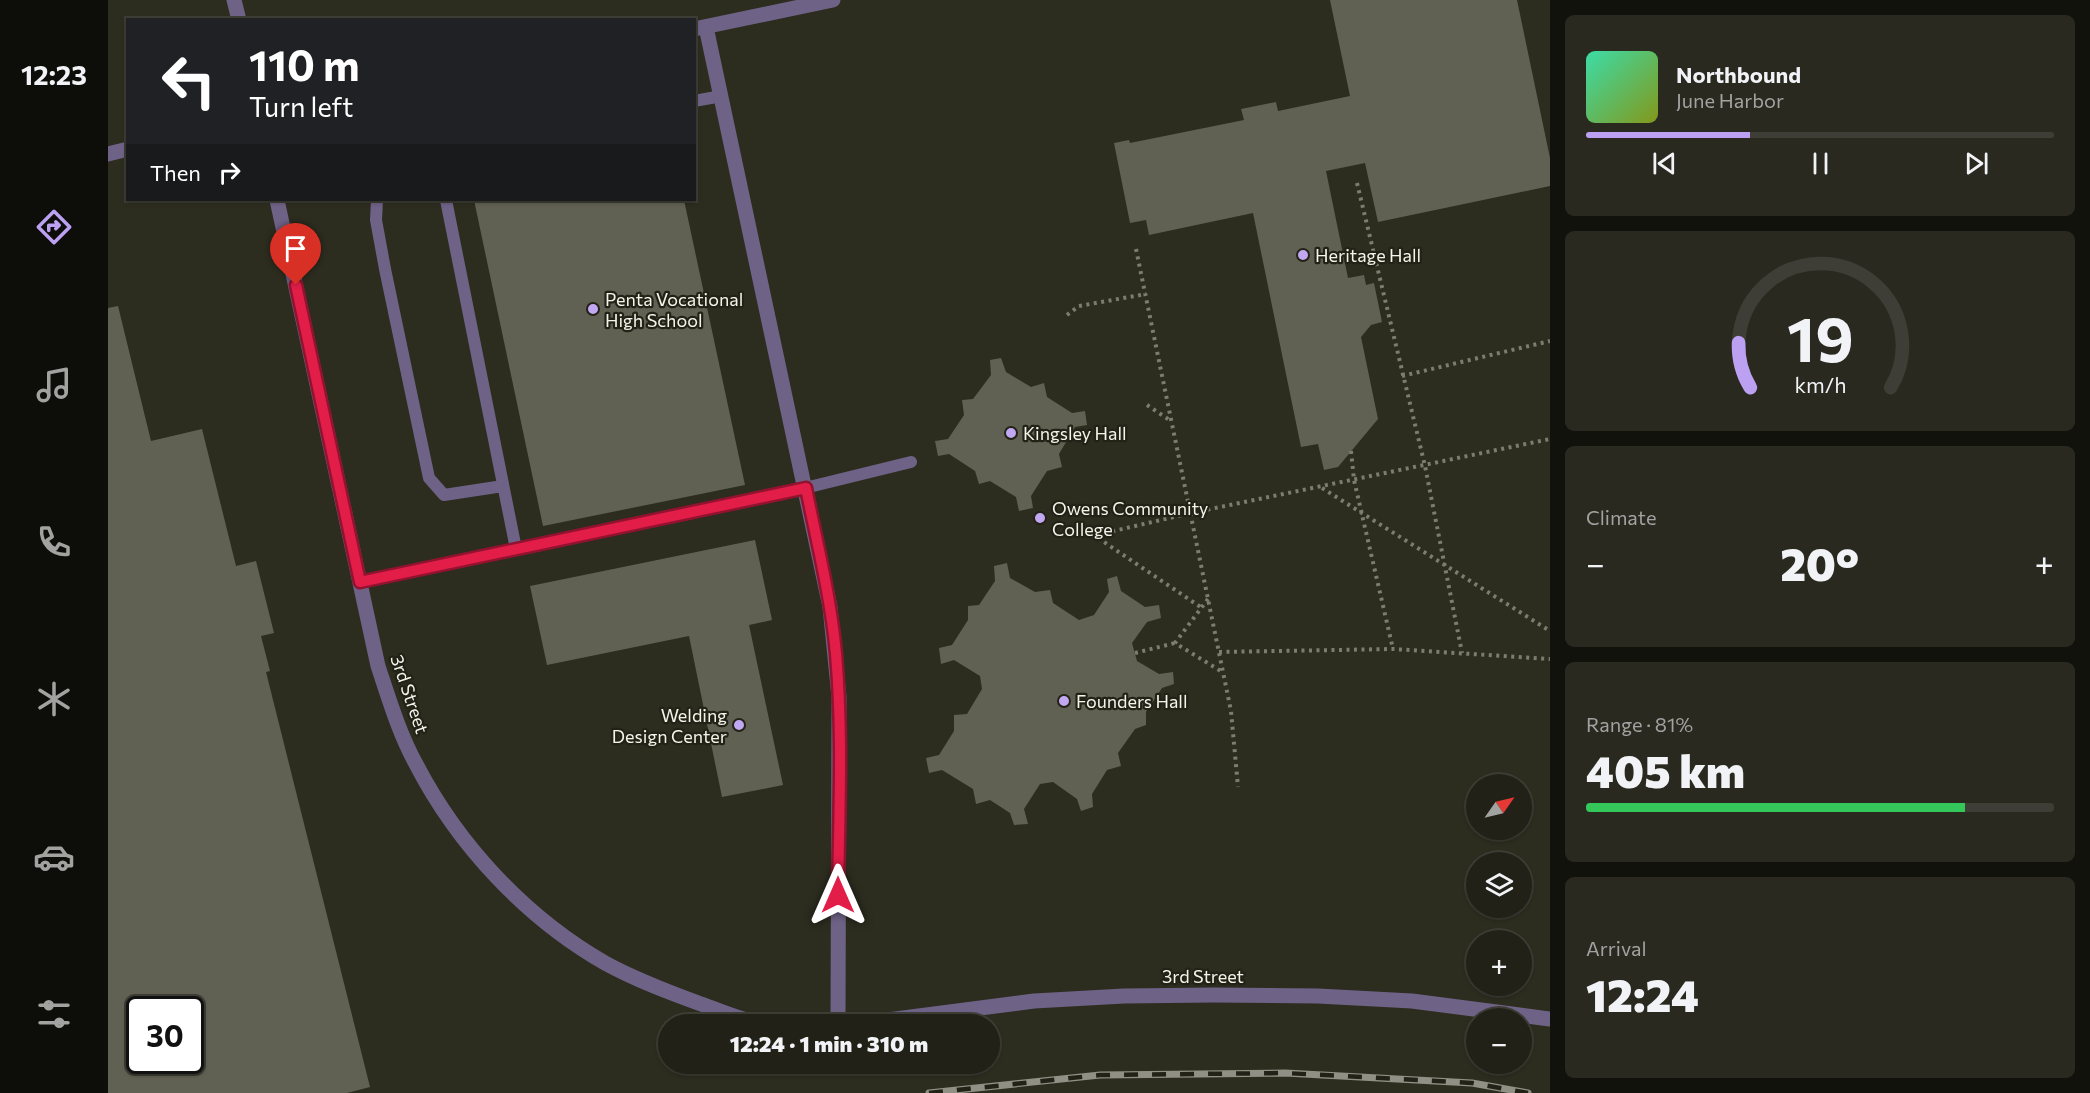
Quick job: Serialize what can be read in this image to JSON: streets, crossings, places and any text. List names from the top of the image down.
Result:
{
  "streets": {
    "street": ["3rd Street"]
  },
  "places": [
    "Heritage Hall",
    "Penta Vocational High School",
    "Kingsley Hall",
    "Owens Community College",
    "Founders Hall",
    "Welding Design Center"
  ],
  "north": "top right",
  "page": {
    "tabs": "12:23",
    "turn": ["110 m", "Turn left"],
    "song": ["Northbound", "June Harbor"],
    "then": "Then",
    "tile": [
      "Climate",
      ["Range · 81%", "405 km"],
      ["Arrival", "12:24"]
    ],
    "heat": ["−", "20°", "+"],
    "map_buttons": ["+", "−"],
    "limit": "30",
    "trip": "12:24 · 1 min · 310 m",
    "gauge": ["19", "km/h"]
  }
}
